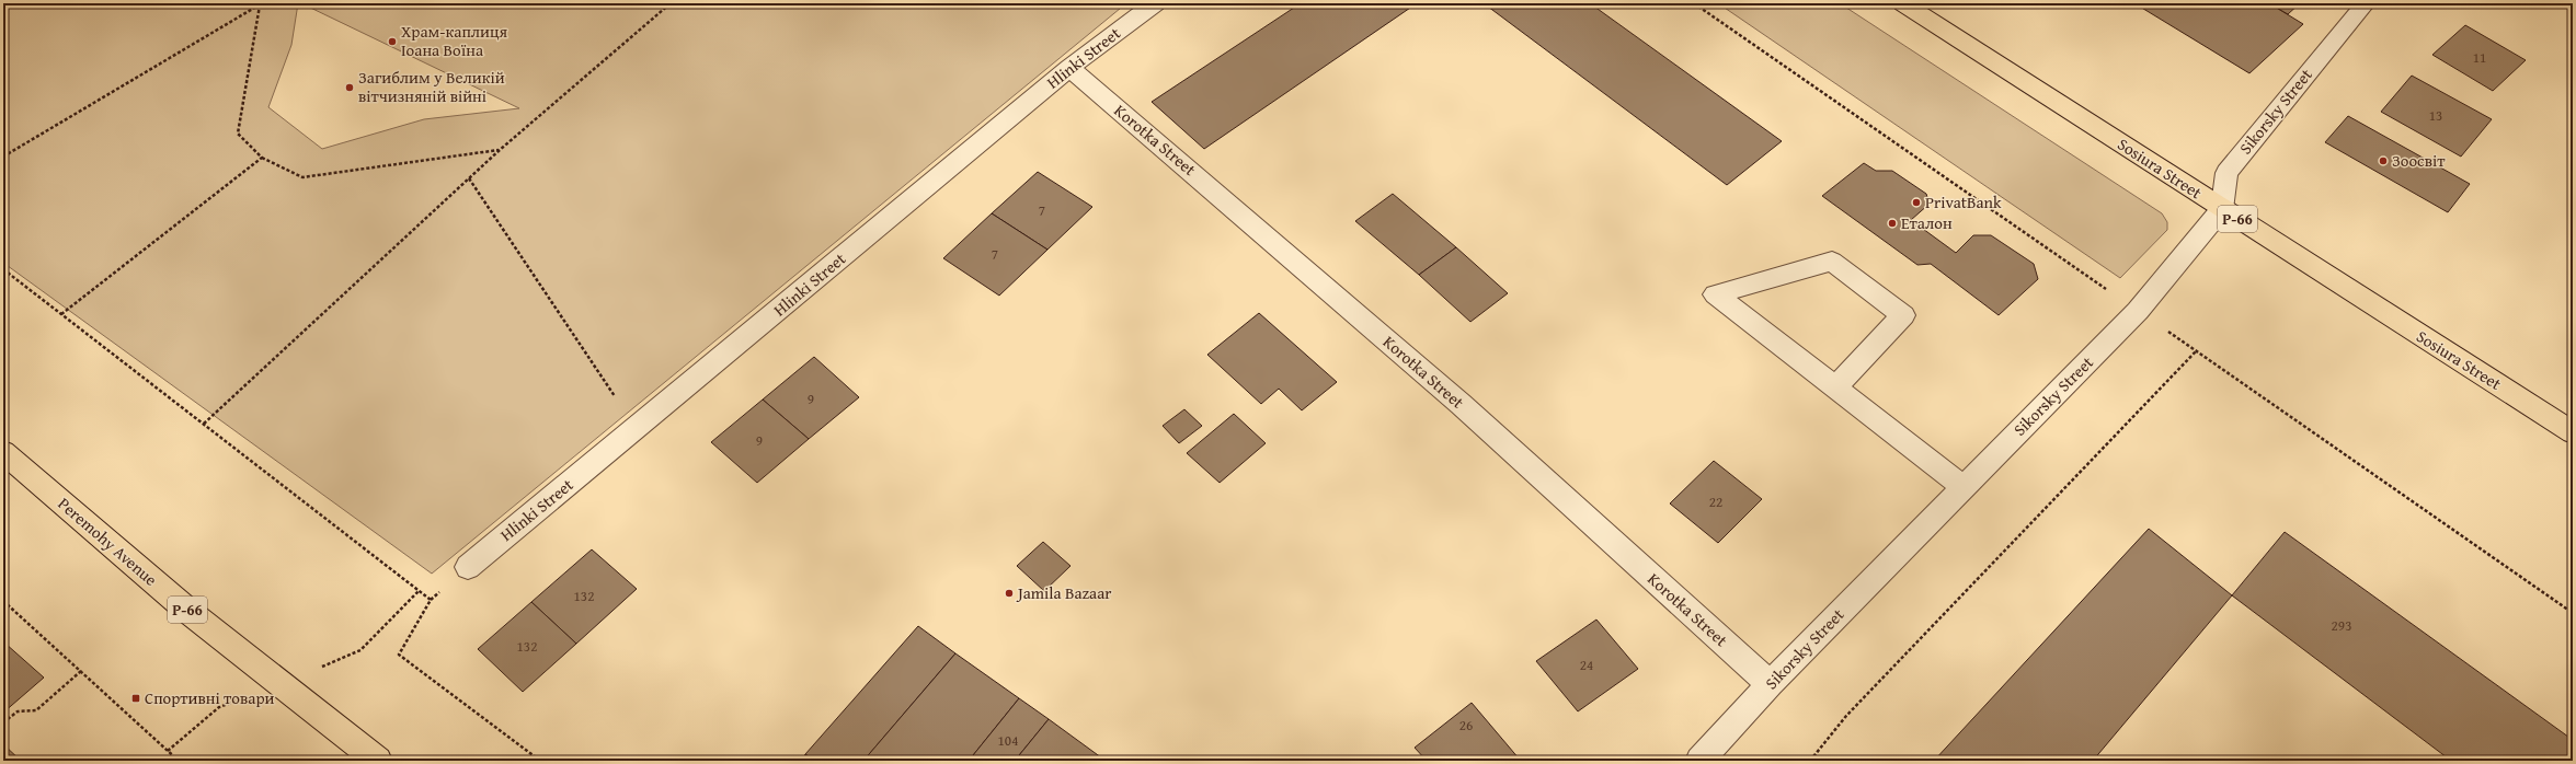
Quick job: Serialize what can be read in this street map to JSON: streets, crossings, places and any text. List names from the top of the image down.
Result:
{
  "streets": {
    "main road": ["Sosiura Street", "Р-66", "Peremohy Avenue"],
    "street": ["Hlinki Street", "Sikorsky Street", "Korotka Street"]
  },
  "crossings": [
    ["Hlinki Street", "Korotka Street"],
    ["Sikorsky Street", "Korotka Street"],
    ["Sikorsky Street", "Sosiura Street"]
  ],
  "places": {
    "other": [
      "Храм-каплиця Іоана Воїна",
      "Загиблим у Великій вітчизняній війні",
      "Зоосвіт",
      "PrivatBank",
      "Еталон",
      "Jamila Bazaar"
    ],
    "transit": ["Спортивні товари"]
  },
  "house_numbers": [
    "11",
    "13",
    "7",
    "7",
    "9",
    "9",
    "22",
    "132",
    "293",
    "132",
    "24",
    "26",
    "104"
  ]
}
